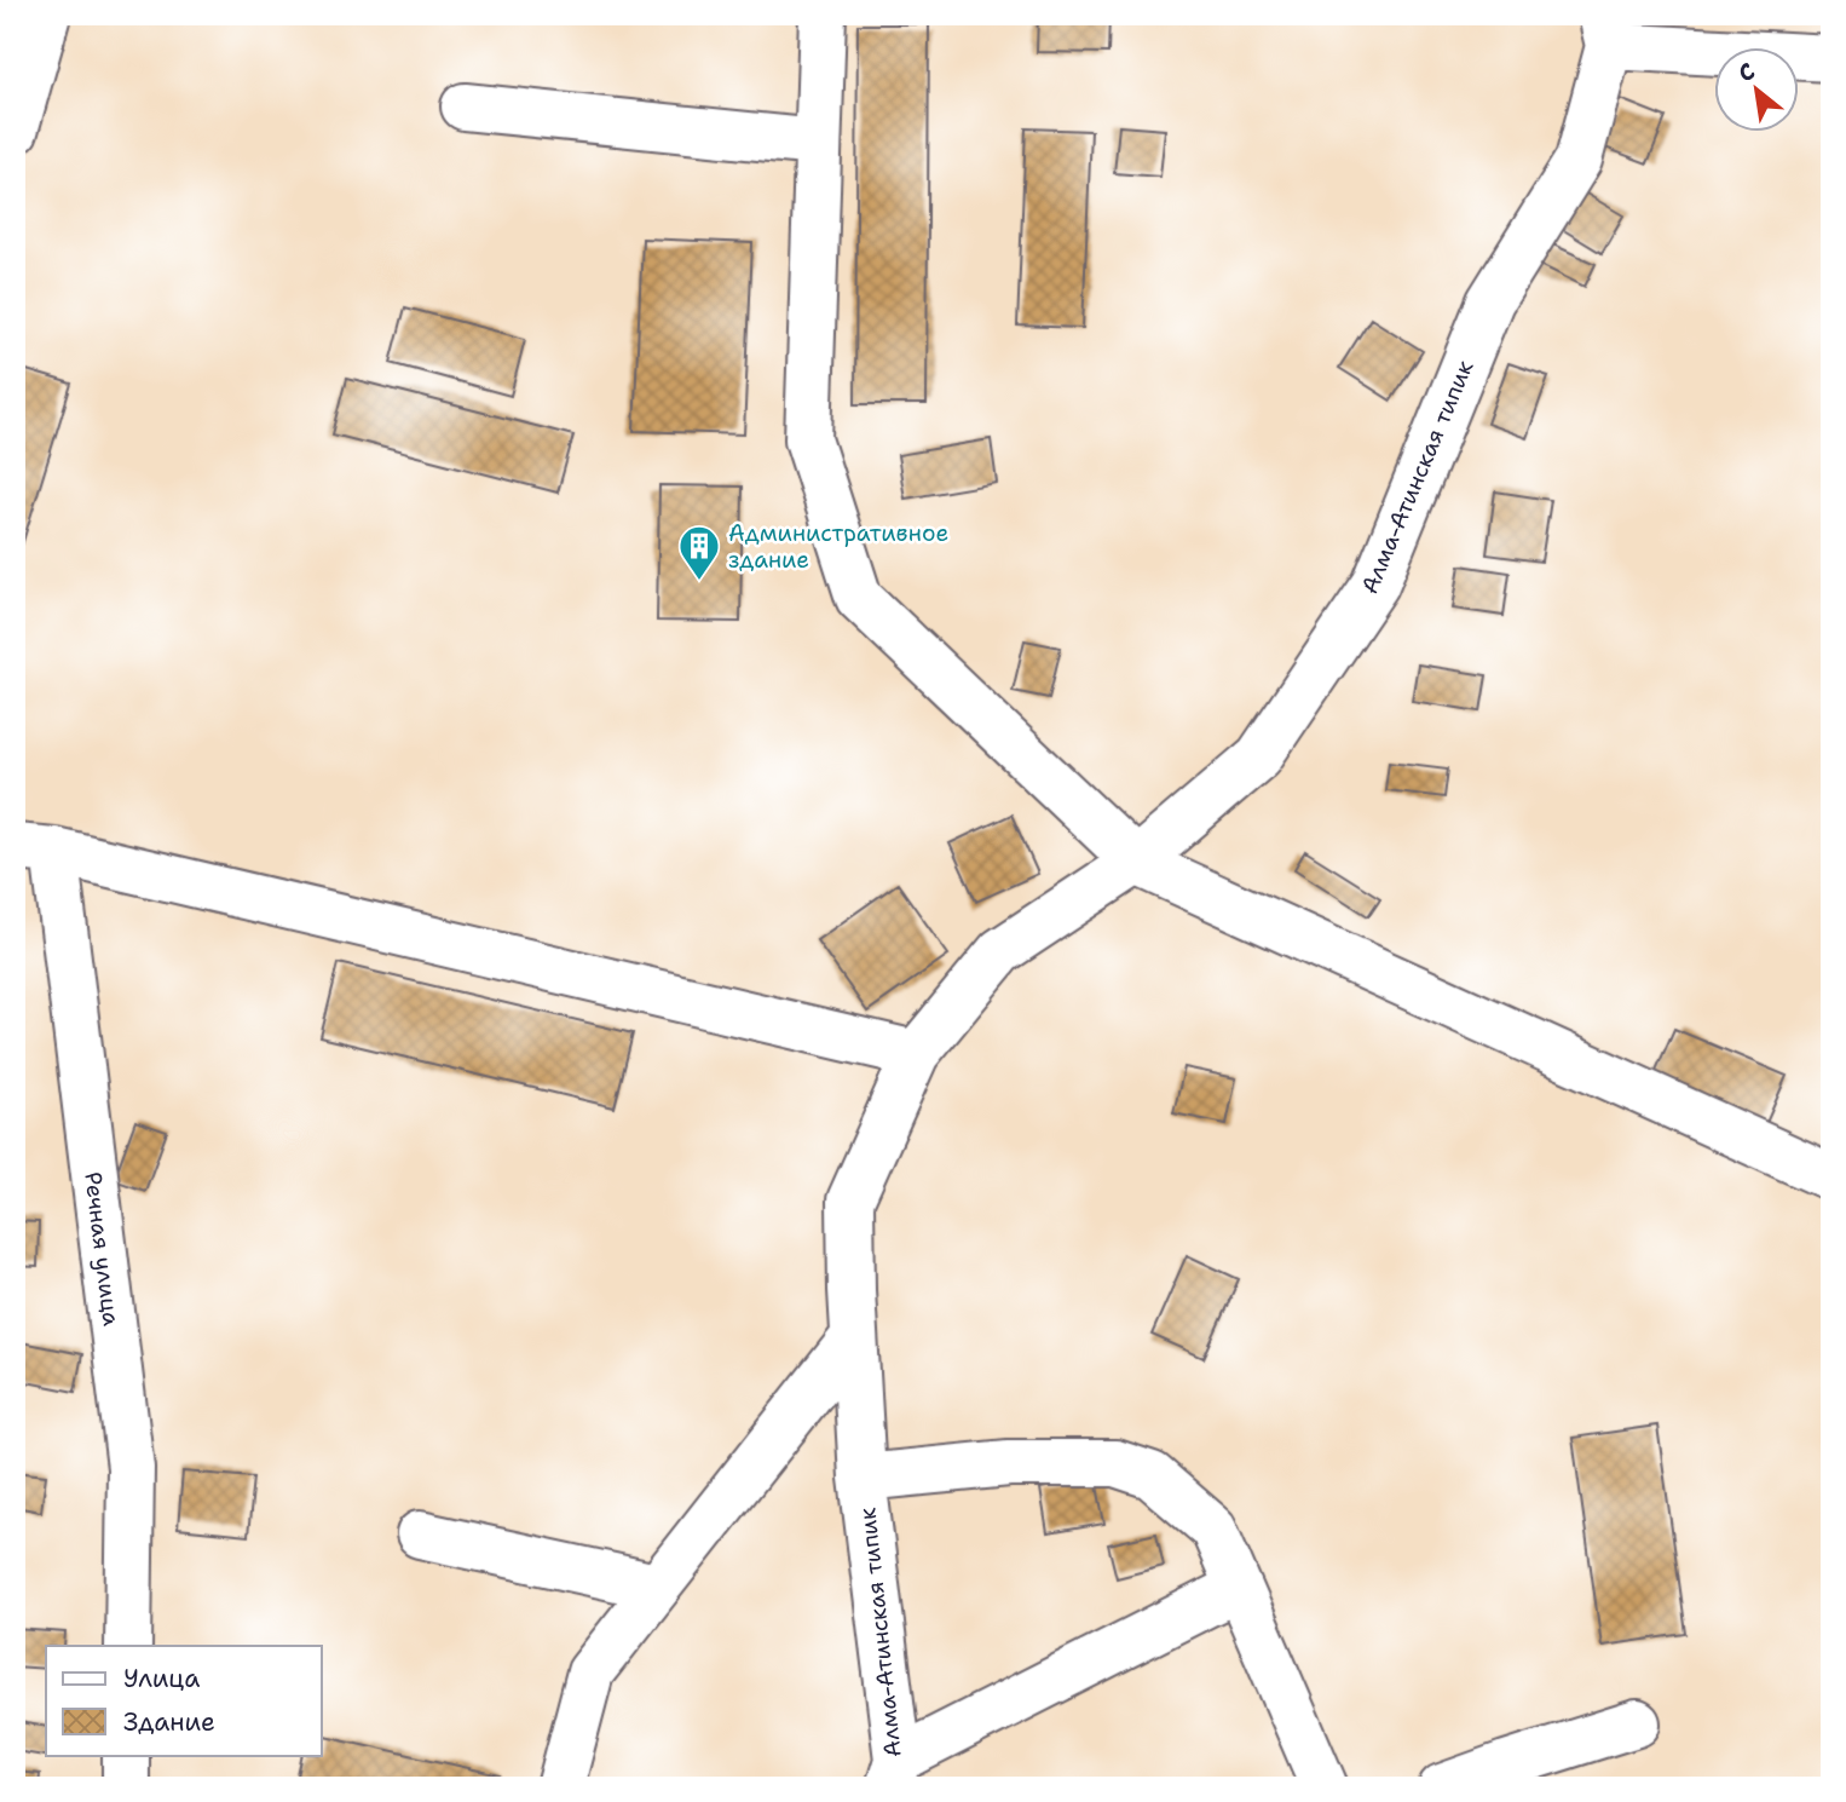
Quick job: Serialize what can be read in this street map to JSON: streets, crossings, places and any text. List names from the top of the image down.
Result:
{
  "streets": {
    "street": ["Алма-Атинская типик", "Речная улица"]
  },
  "places": {
    "building": ["Административное здание"]
  },
  "legend": ["Улица", "Здание"],
  "north": "top left"
}
